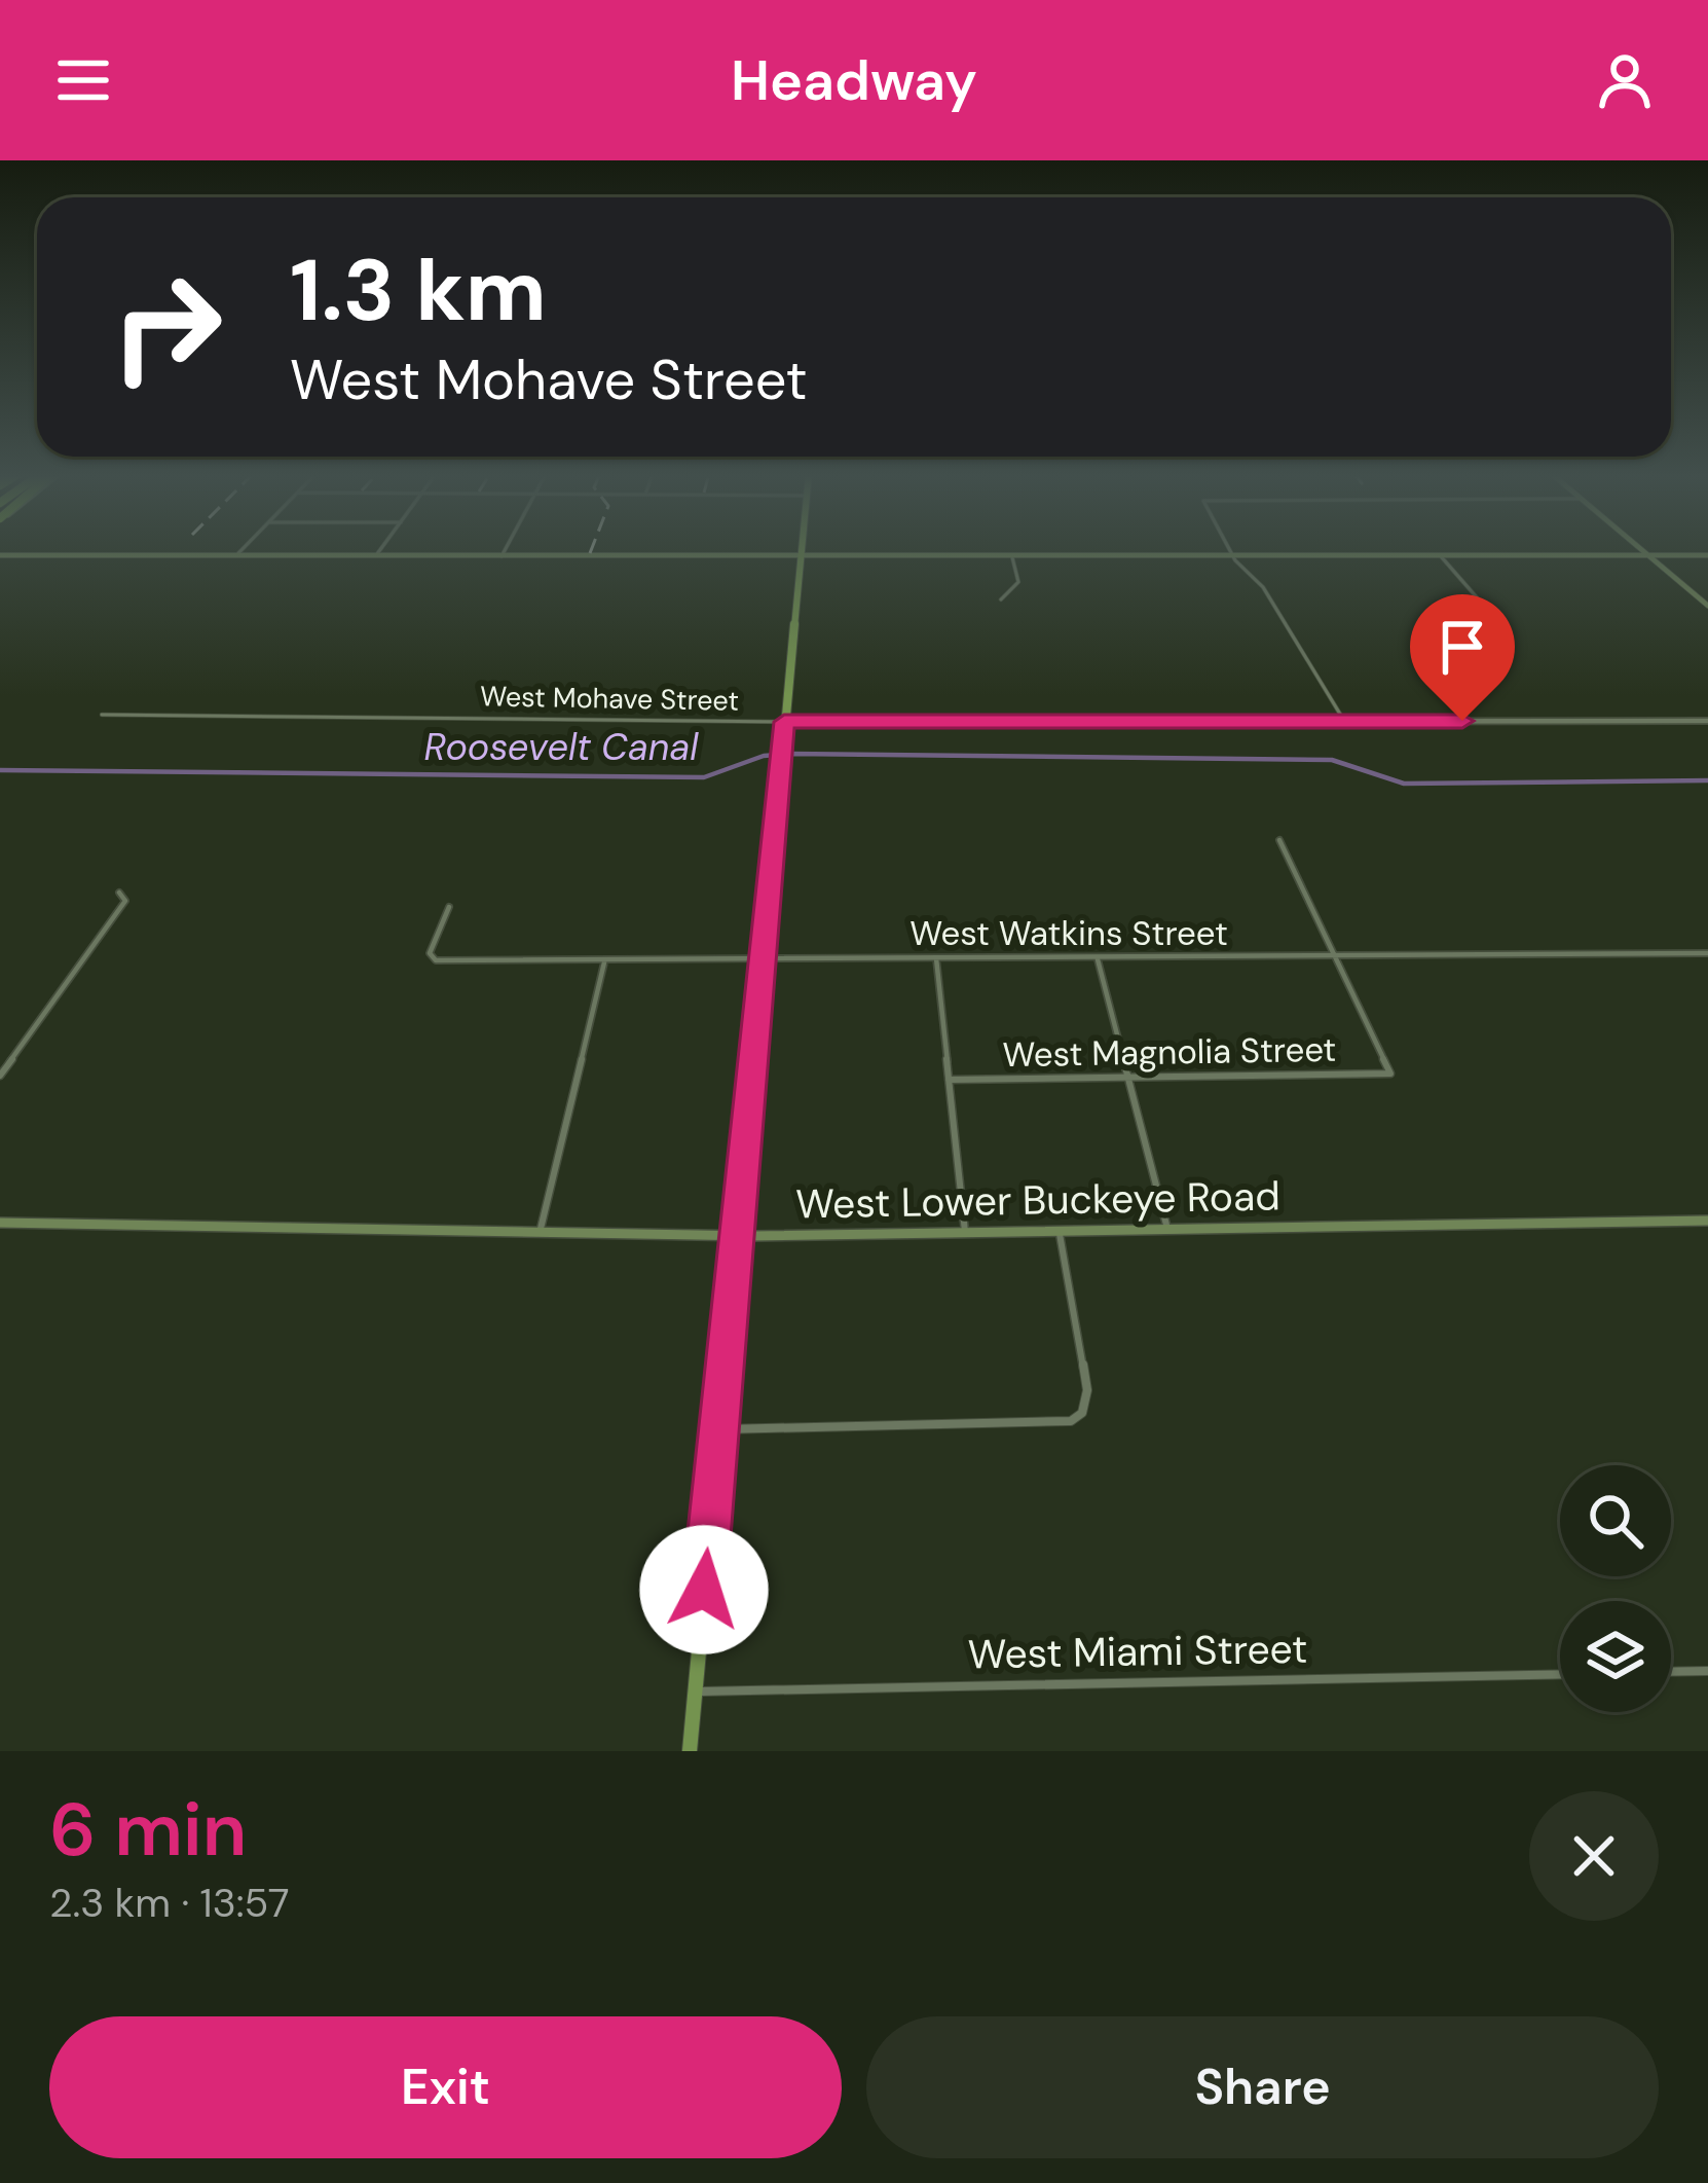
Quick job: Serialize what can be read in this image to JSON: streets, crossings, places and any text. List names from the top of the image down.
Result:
{
  "streets": {
    "main road": ["West Lower Buckeye Road"],
    "street": [
      "West Mohave Street",
      "West Watkins Street",
      "West Magnolia Street",
      "West Miami Street"
    ]
  },
  "crossings": [
    ["West Watkins Street", "West Magnolia Street"]
  ],
  "water": ["Roosevelt Canal"],
  "page": {
    "header": "Headway",
    "turn": ["1.3 km", "West Mohave Street"],
    "heading": ["6 min", "2.3 km · 13:57"],
    "buttons": ["Exit", "Share"]
  }
}
